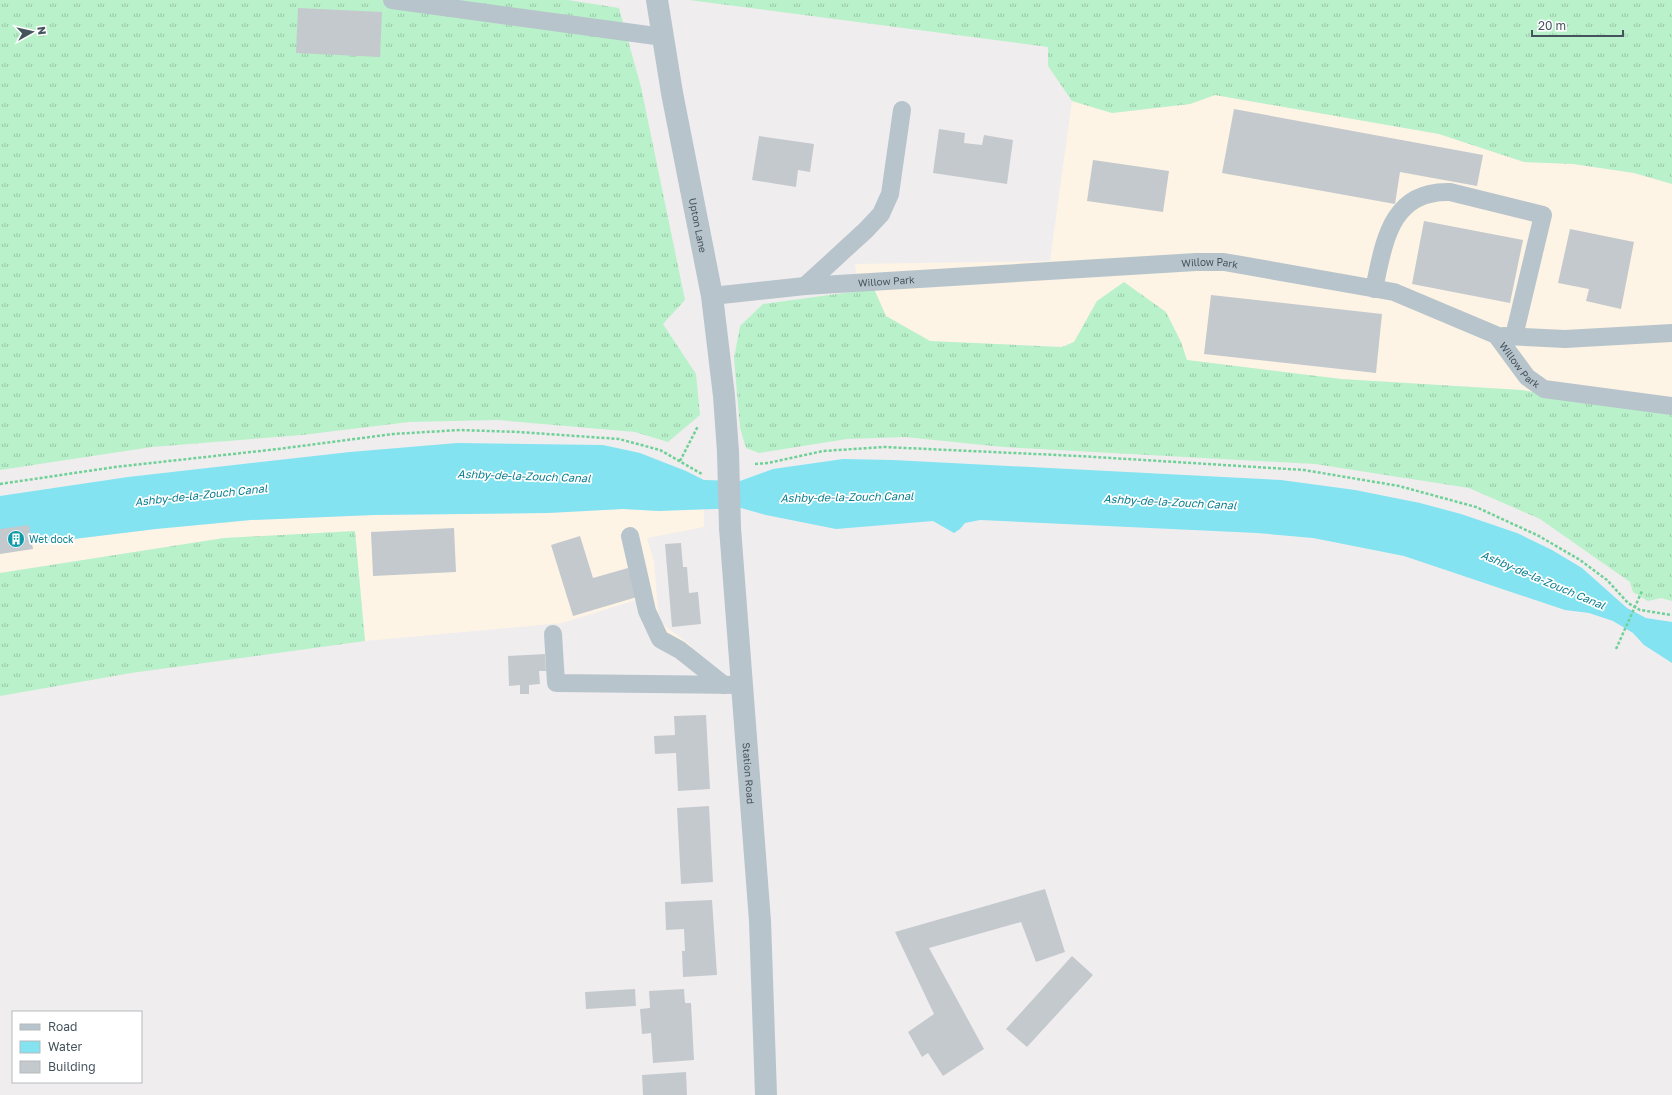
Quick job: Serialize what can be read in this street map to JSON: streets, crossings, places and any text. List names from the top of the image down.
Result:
{
  "streets": {
    "street": ["Upton Lane", "Station Road"],
    "lane": ["Willow Park"]
  },
  "crossings": [
    ["Upton Lane", "Willow Park"],
    ["Upton Lane", "Station Road"]
  ],
  "water": ["Ashby-de-la-Zouch Canal"],
  "places": {
    "building": ["Wet dock"]
  },
  "legend": ["Road", "Water", "Building"],
  "scale_bar": "20 m",
  "north": "right"
}
